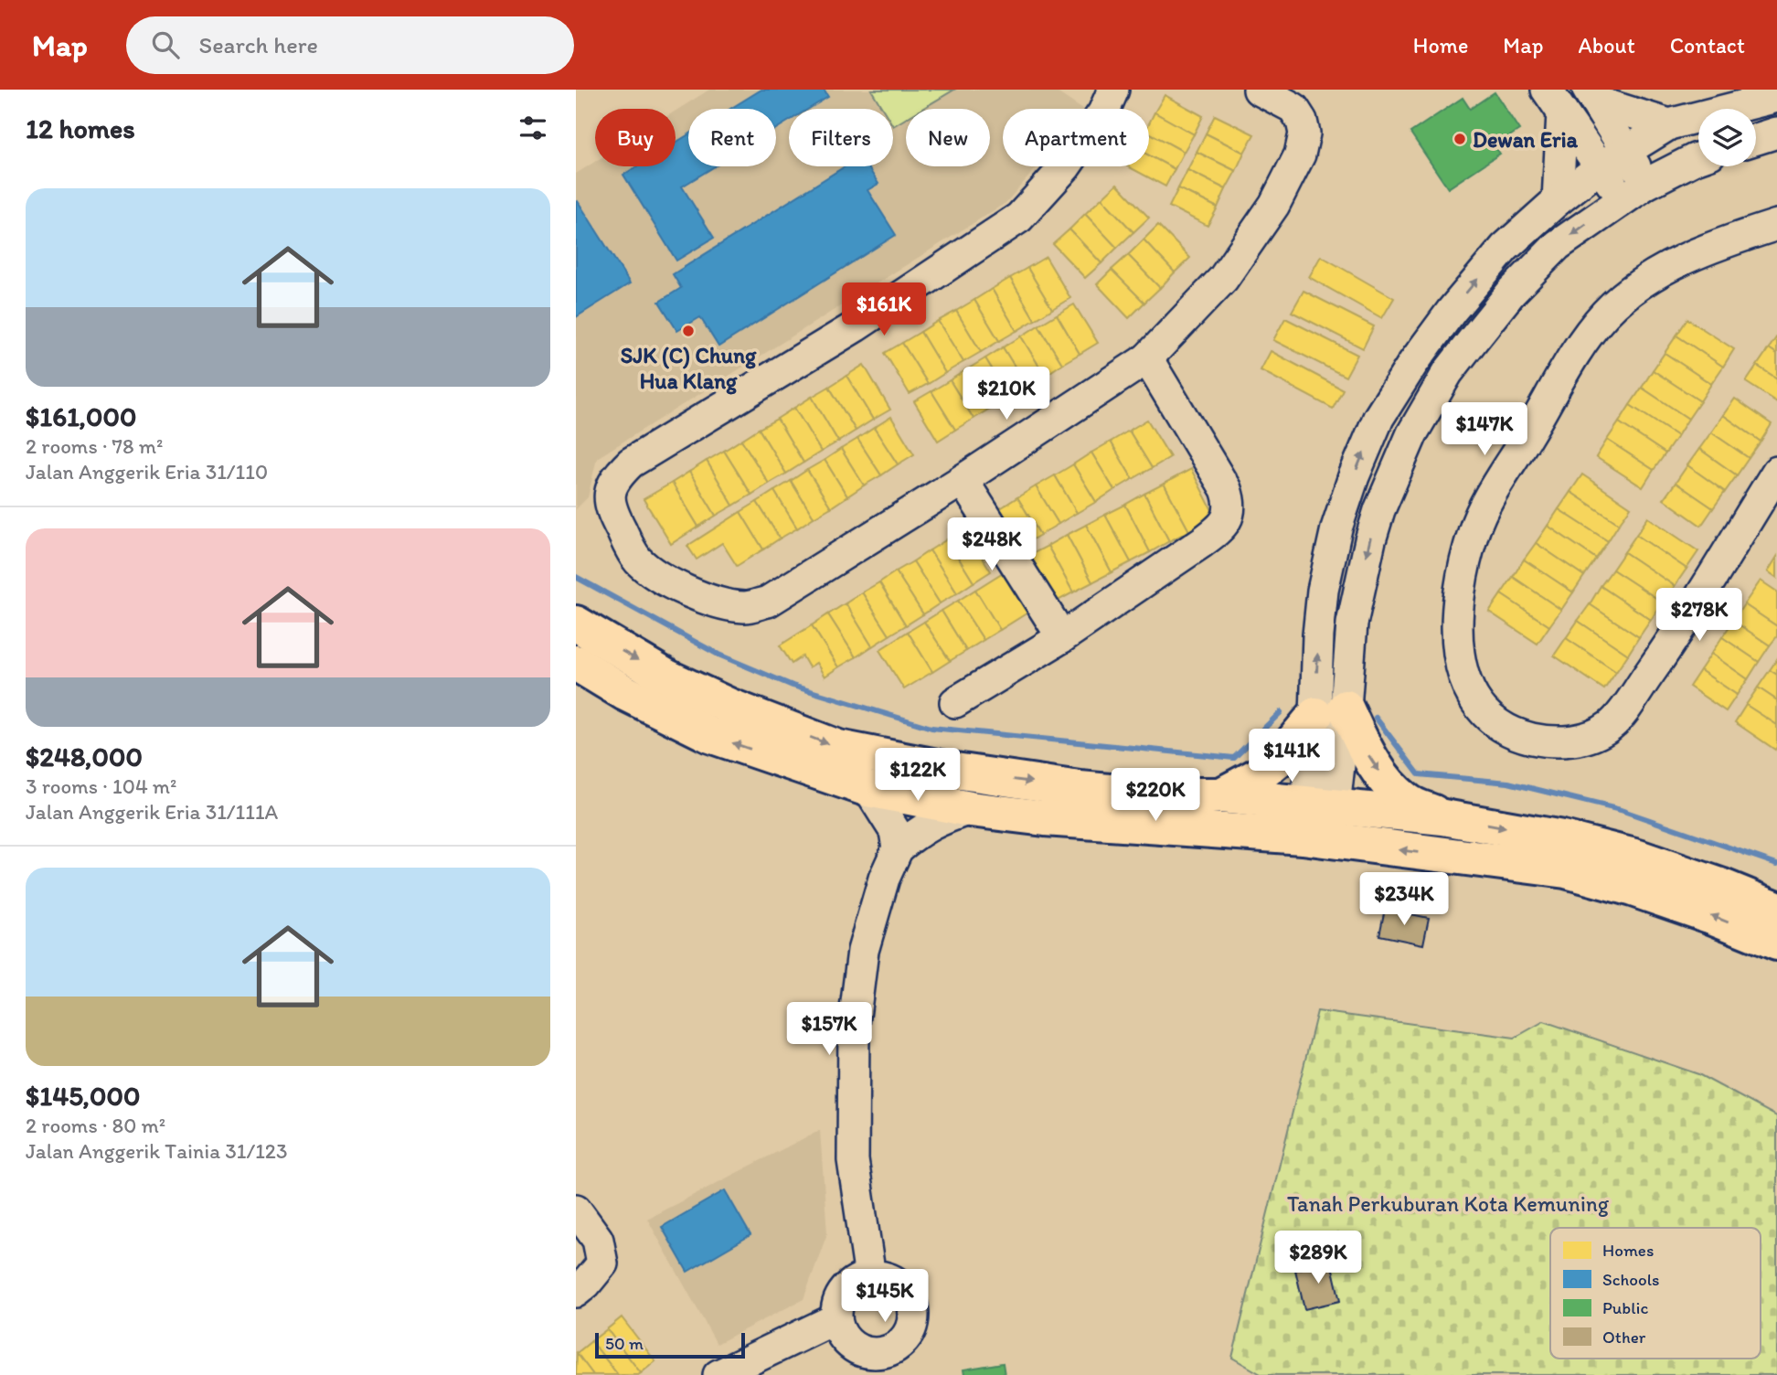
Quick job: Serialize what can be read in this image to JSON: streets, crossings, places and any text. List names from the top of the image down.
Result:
{
  "parks": ["Tanah Perkuburan Kota Kemuning"],
  "places": ["Dewan Eria", "SJK (C) Chung Hua Klang"],
  "legend": [
    "Homes",
    "Schools",
    "Public",
    "Other"
  ],
  "scale_bar": "50 m",
  "page": {
    "header": "Map",
    "search": "Search here",
    "nav": [
      "Home",
      "Map",
      "About",
      "Contact"
    ],
    "heading": "12 homes",
    "chip": [
      "Buy",
      "Rent",
      "Filters",
      "New",
      "Apartment"
    ],
    "list": [
      {
        "name": "$161,000",
        "note": "2 rooms · 78 m² · Jalan Anggerik Eria 31/110"
      },
      {
        "name": "$248,000",
        "note": "3 rooms · 104 m² · Jalan Anggerik Eria 31/111A"
      },
      {
        "name": "$145,000",
        "note": "2 rooms · 80 m² · Jalan Anggerik Tainia 31/123"
      }
    ],
    "price": [
      "$161K",
      "$210K",
      "$147K",
      "$248K",
      "$278K",
      "$141K",
      "$122K",
      "$220K",
      "$234K",
      "$157K",
      "$289K",
      "$145K"
    ],
    "scale": "50 m"
  }
}
